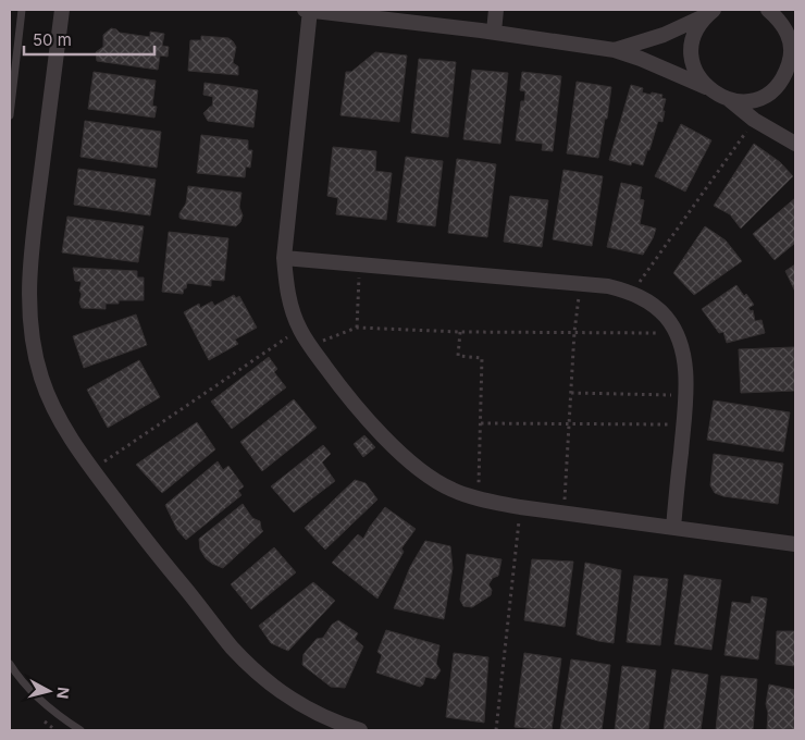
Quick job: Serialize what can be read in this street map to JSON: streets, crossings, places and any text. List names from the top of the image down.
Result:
{
  "scale_bar": "50 m",
  "north": "right"
}
